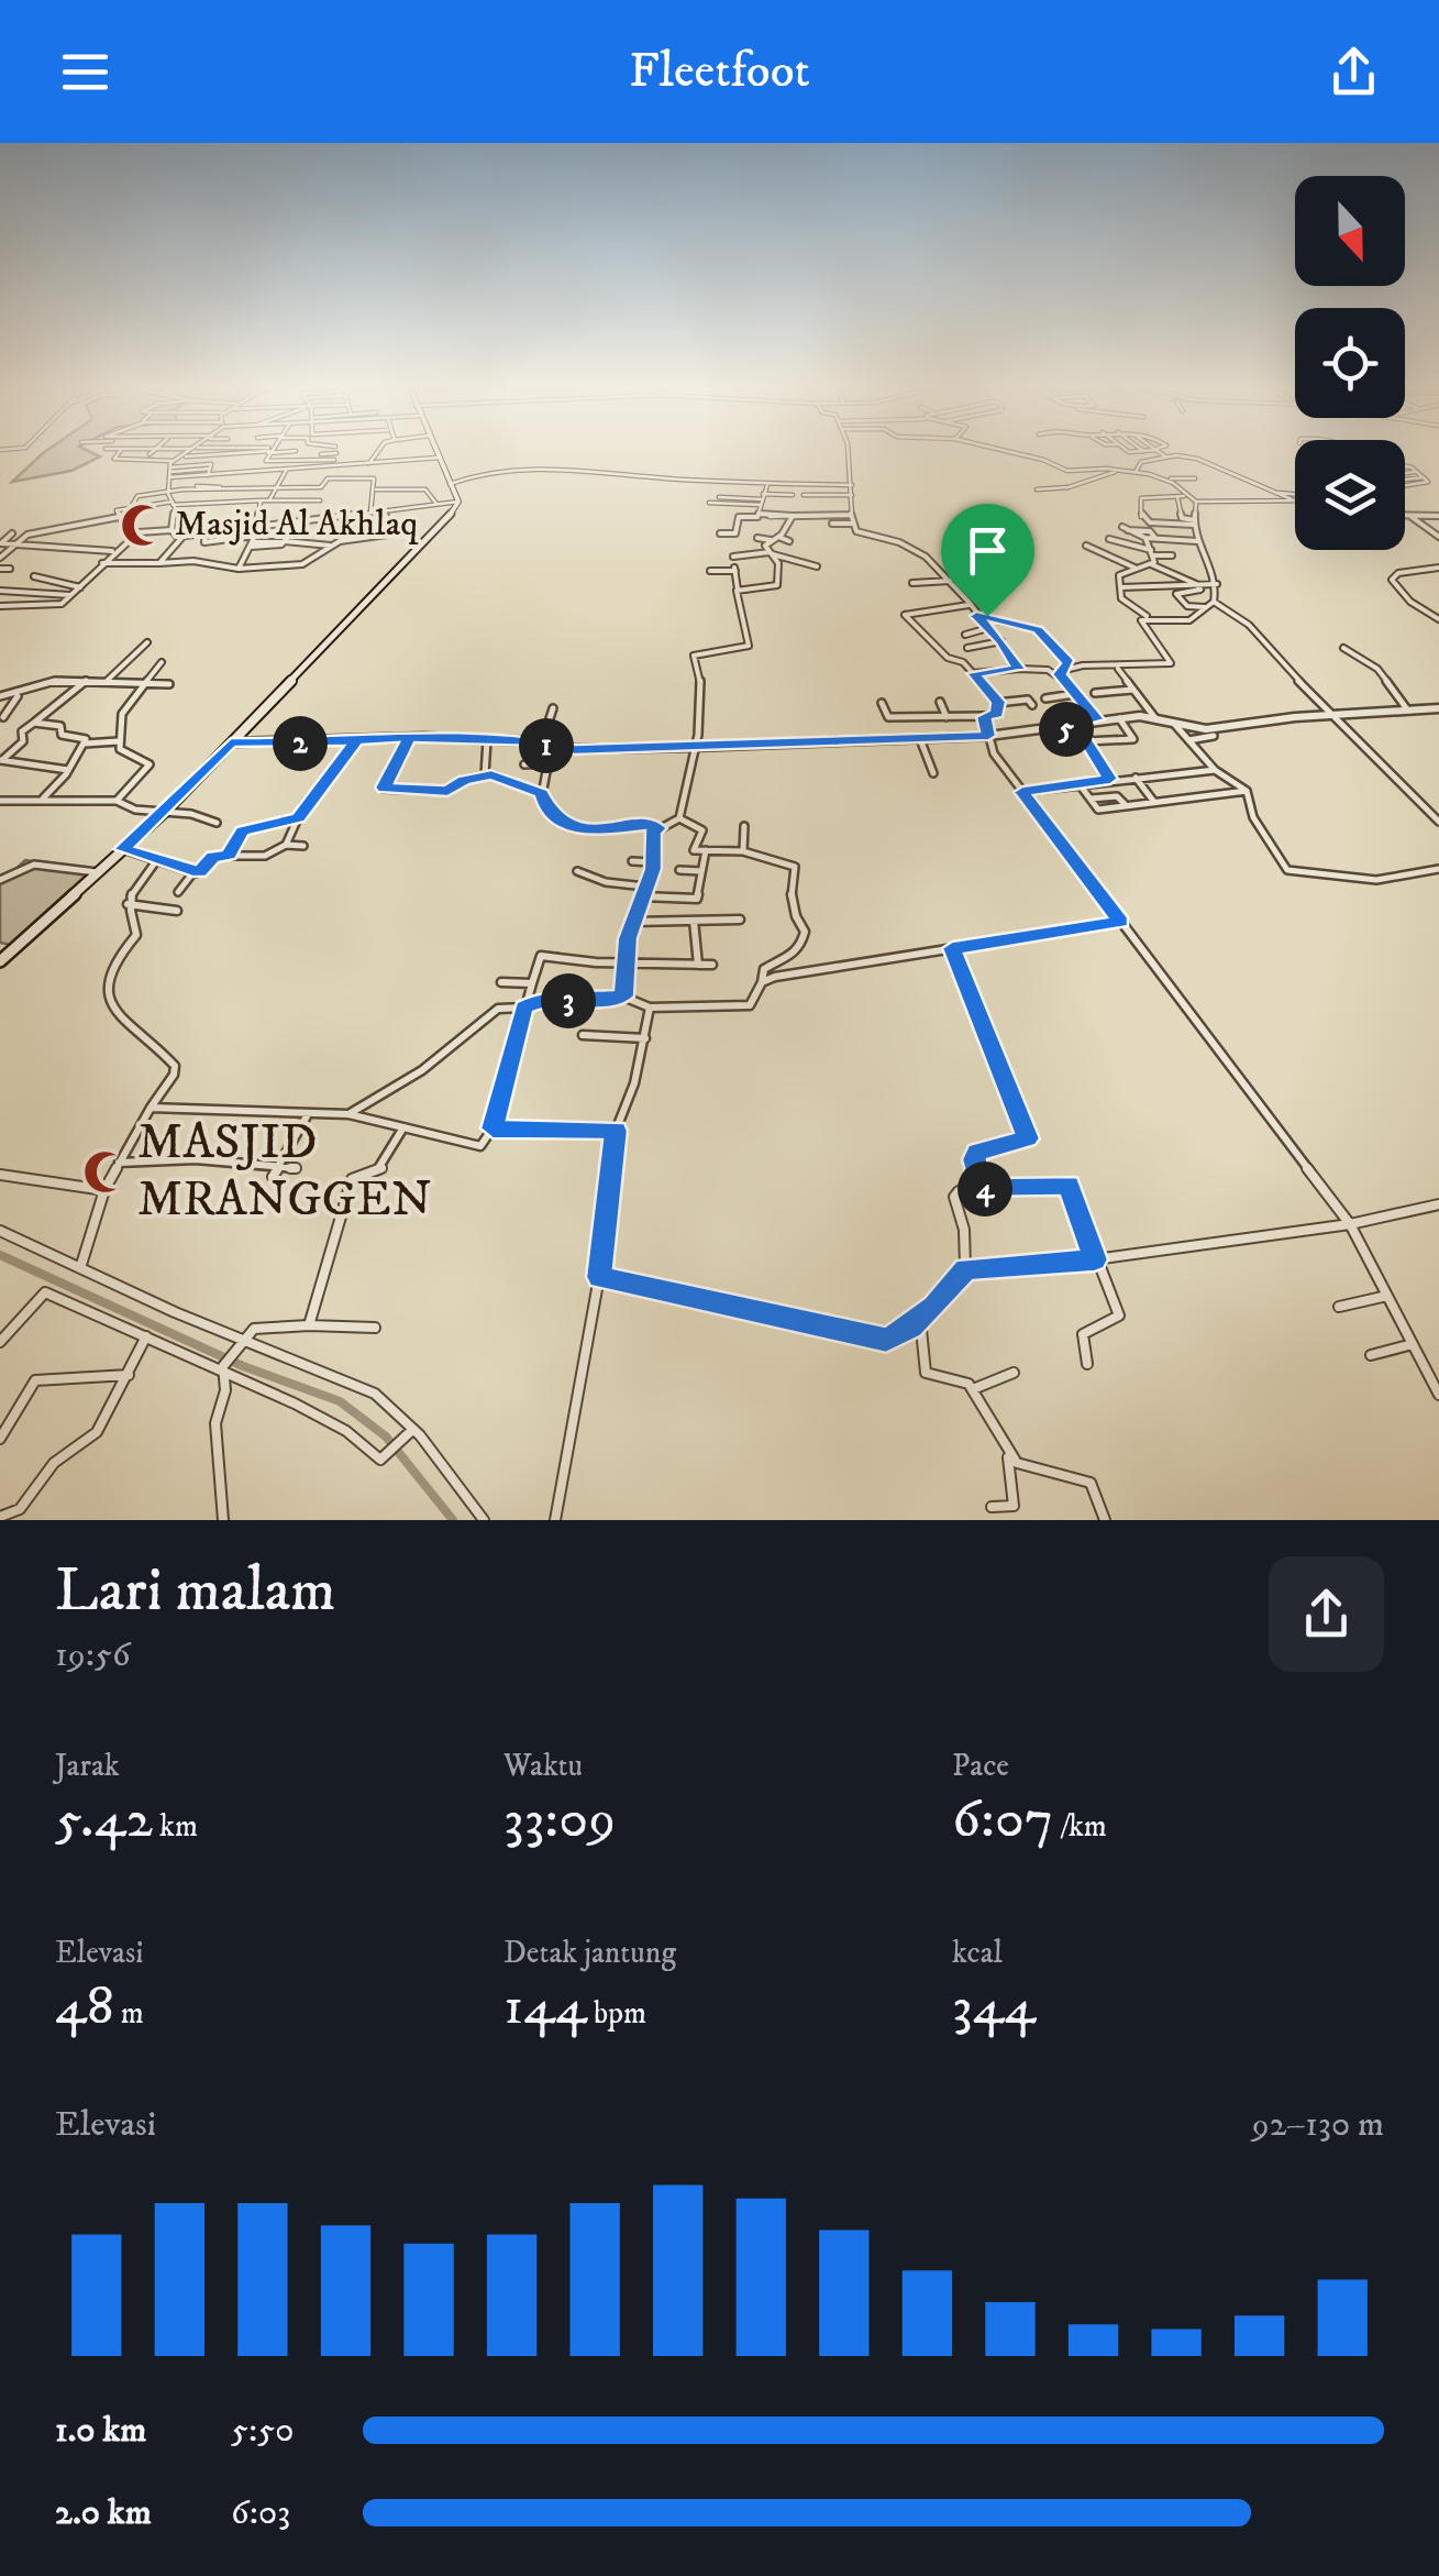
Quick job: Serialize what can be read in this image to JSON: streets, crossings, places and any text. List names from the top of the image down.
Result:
{
  "places": {
    "mosque": ["Masjid Al Akhlaq", "MASJID MRANGGEN"]
  },
  "north": "bottom",
  "page": {
    "header": "Fleetfoot",
    "pins": [
      "5",
      "2",
      "1",
      "3",
      "4"
    ],
    "heading": ["Lari malam", "19:56"],
    "stats": [
      ["Jarak", "5.42 km"],
      ["Waktu", "33:09"],
      ["Pace", "6:07 /km"],
      ["Elevasi", "48 m"],
      ["Detak jantung", "144 bpm"],
      ["kcal", "344"]
    ],
    "chart": ["Elevasi", "92–130 m"],
    "list": [
      {
        "name": "1.0 km",
        "note": "5:50"
      },
      {
        "name": "2.0 km",
        "note": "6:03"
      }
    ]
  }
}
